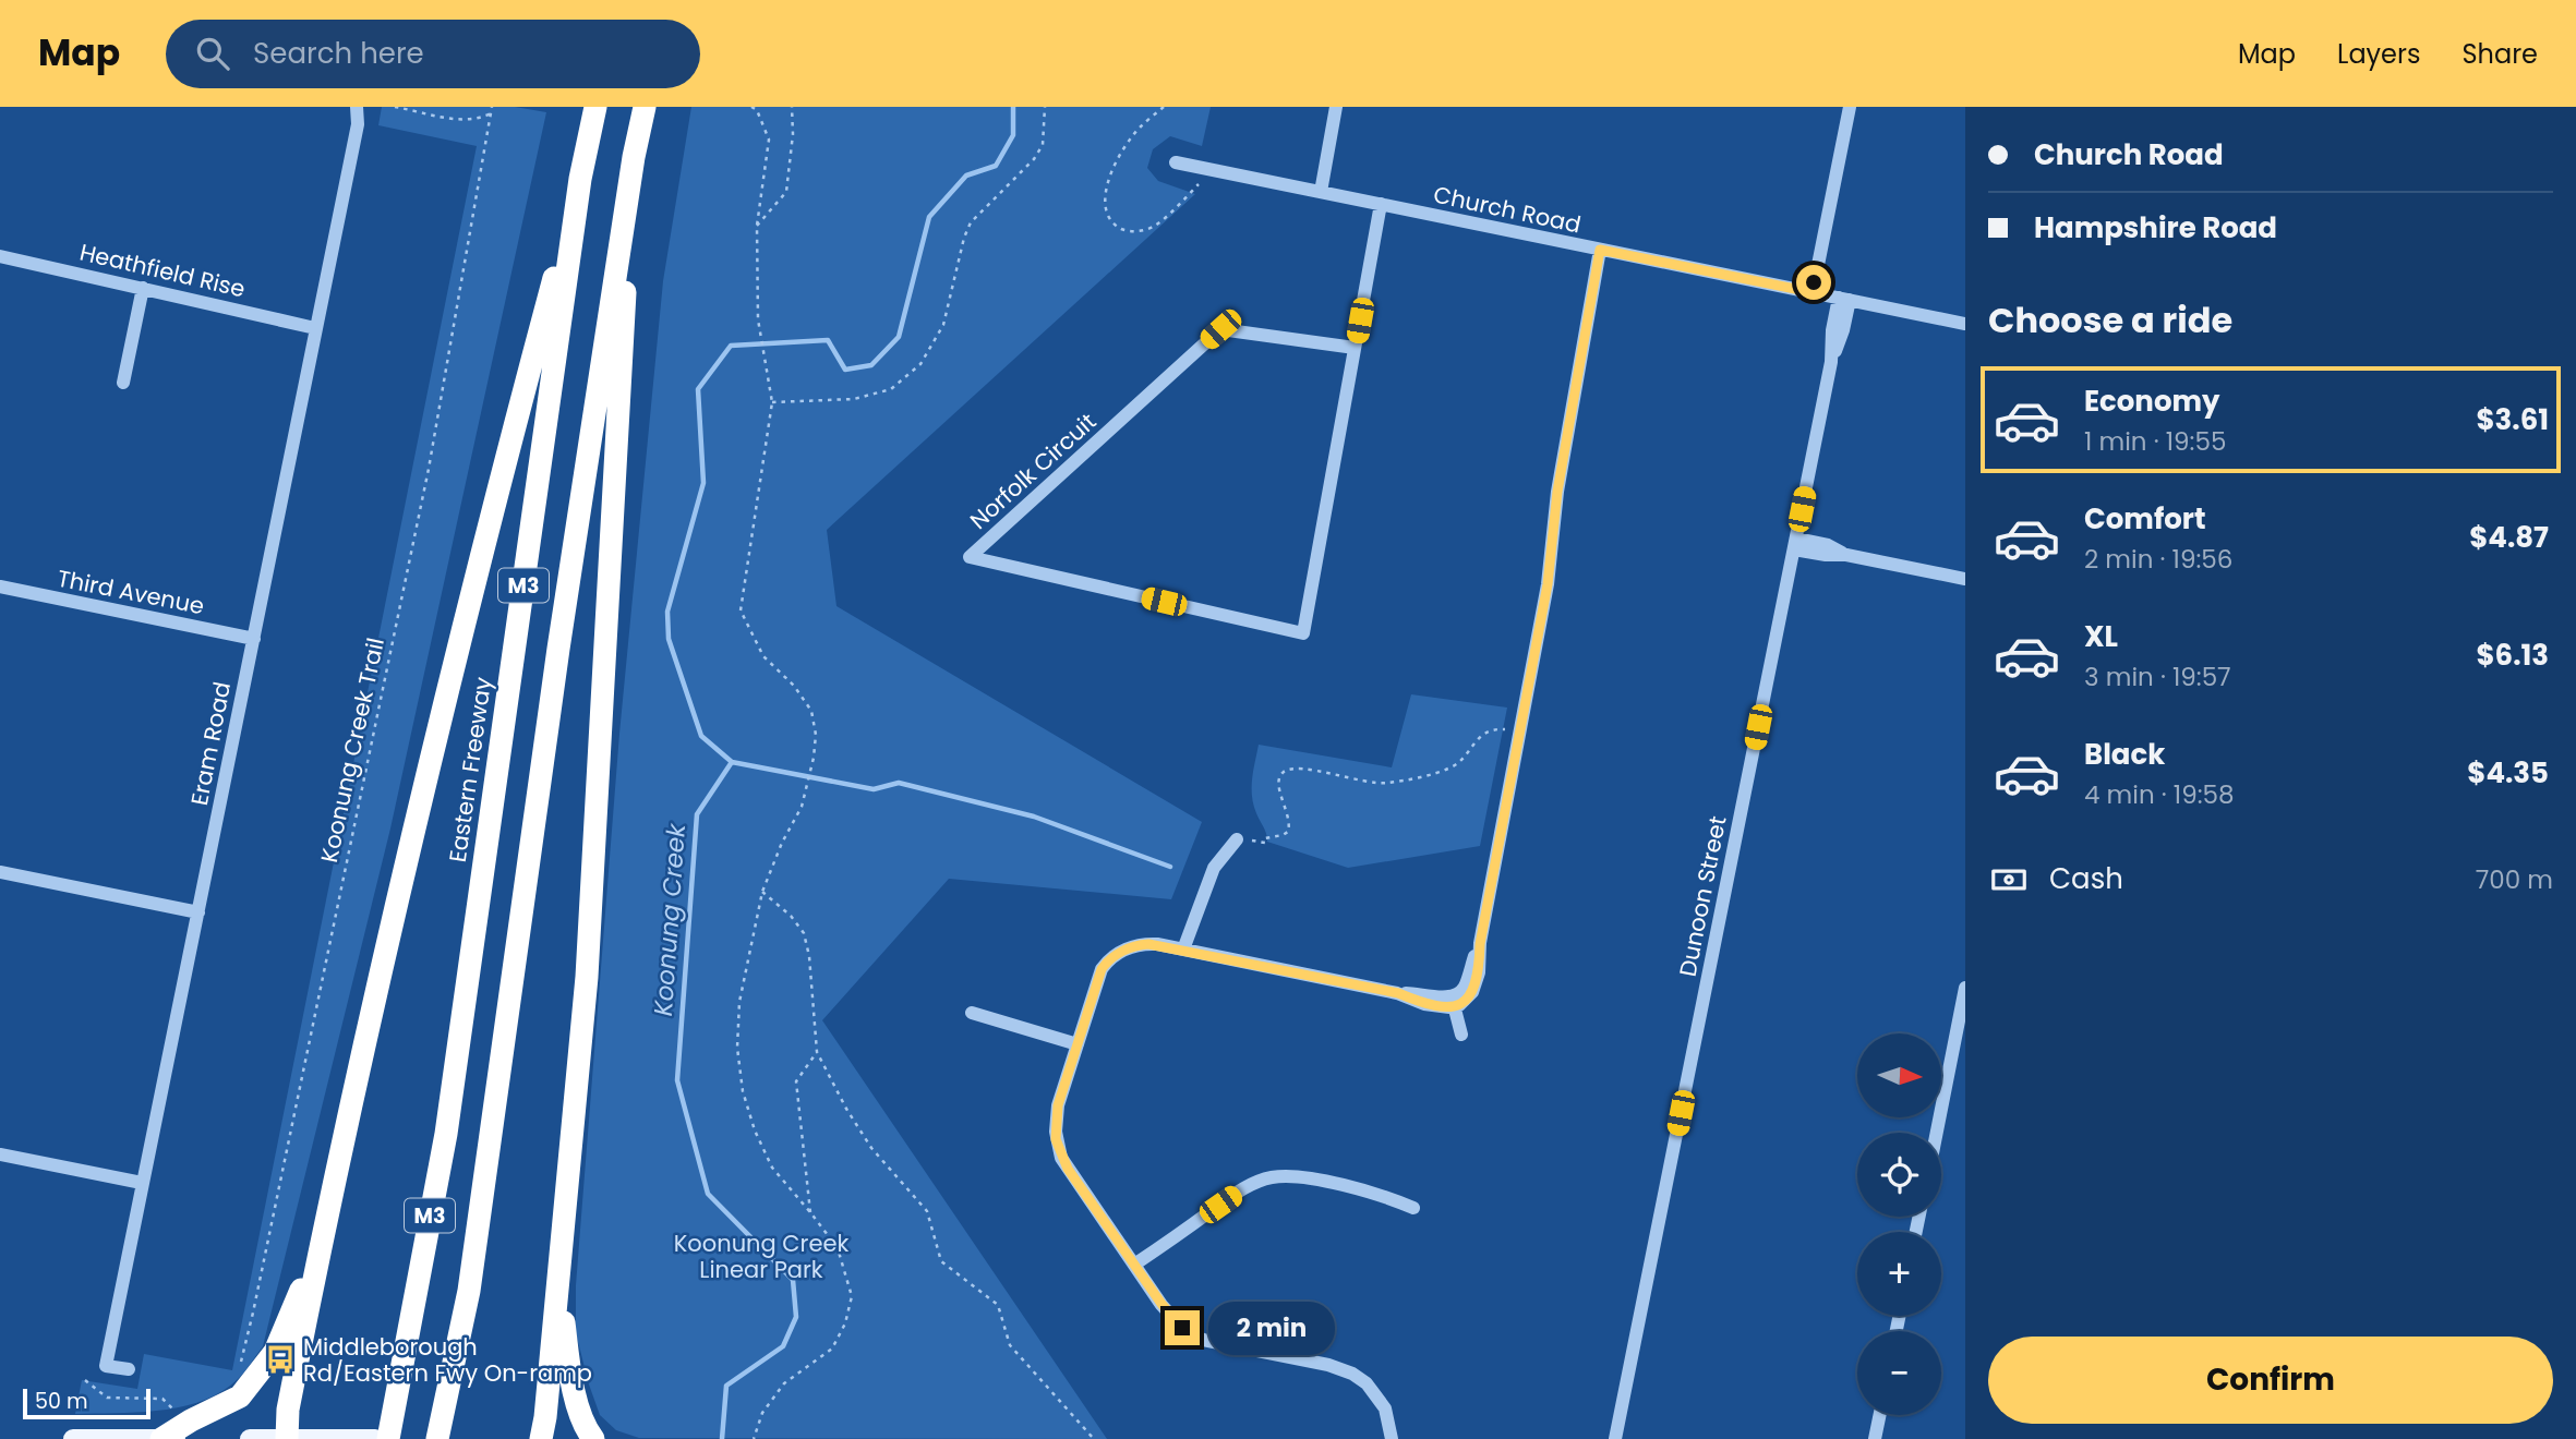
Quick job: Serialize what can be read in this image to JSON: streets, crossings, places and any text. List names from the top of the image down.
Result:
{
  "streets": {
    "highway": ["M3", "Eastern Freeway"],
    "street": [
      "Church Road",
      "Heathfield Rise",
      "Norfolk Circuit",
      "Third Avenue",
      "Eram Road",
      "Dunoon Street"
    ],
    "path": ["Koonung Creek Trail"]
  },
  "crossings": [
    ["Church Road", "Norfolk Circuit"],
    ["Church Road", "Dunoon Street"],
    ["Heathfield Rise", "Eram Road"],
    ["Third Avenue", "Eram Road"]
  ],
  "water": ["Koonung Creek"],
  "parks": ["Koonung Creek Linear Park"],
  "places": {
    "bus stop": ["Middleborough Rd/Eastern Fwy On-ramp"]
  },
  "scale_bar": "50 m",
  "north": "right",
  "page": {
    "header": "Map",
    "search": "Search here",
    "nav": ["Map", "Layers", "Share"],
    "banner": ["Church Road", "Hampshire Road"],
    "heading": "Choose a ride",
    "list": [
      {
        "name": "Economy",
        "note": "1 min · 19:55",
        "value": "$3.61"
      },
      {
        "name": "Comfort",
        "note": "2 min · 19:56",
        "value": "$4.87"
      },
      {
        "name": "XL",
        "note": "3 min · 19:57",
        "value": "$6.13"
      },
      {
        "name": "Black",
        "note": "4 min · 19:58",
        "value": "$4.35"
      }
    ],
    "pay": ["Cash", "700 m"],
    "map_buttons": ["+", "−"],
    "bubble": "2 min",
    "buttons": "Confirm",
    "scale": "50 m"
  }
}
